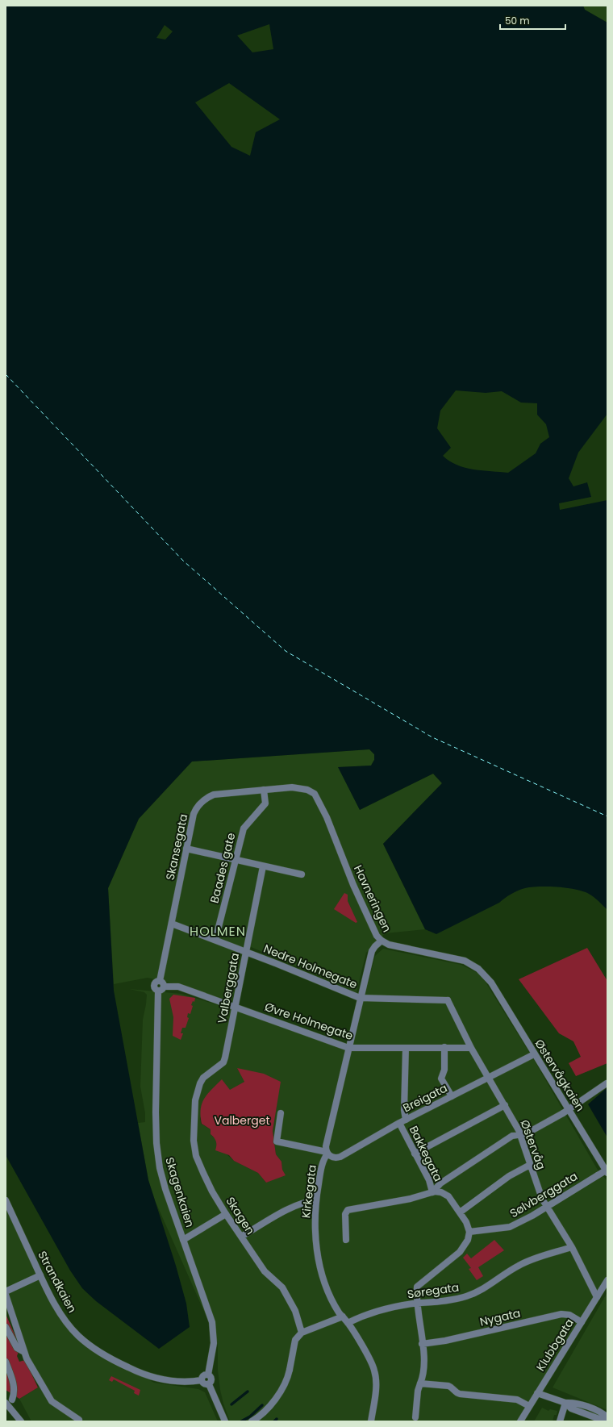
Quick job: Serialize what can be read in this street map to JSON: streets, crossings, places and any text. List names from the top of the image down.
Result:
{
  "streets": {
    "street": [
      "Skansegata",
      "Baades gate",
      "Havneringen",
      "Nedre Holmegate",
      "Valberggata",
      "Øvre Holmegate",
      "Østervågkaien",
      "Breigata",
      "Østervåg",
      "Bakkegata",
      "Kirkegata",
      "Skagenkaien",
      "Sølvberggata",
      "Skagen",
      "Strandkaien",
      "Søregata",
      "Nygata",
      "Klubbgata"
    ]
  },
  "crossings": [
    ["Skansegata", "Baades gate"],
    ["Skansegata", "Havneringen"],
    ["Skansegata", "Nedre Holmegate"],
    ["Skansegata", "Øvre Holmegate"],
    ["Skansegata", "Skagenkaien"],
    ["Baades gate", "Nedre Holmegate"],
    ["Havneringen", "Østervågkaien"],
    ["Havneringen", "Kirkegata"],
    ["Nedre Holmegate", "Valberggata"],
    ["Nedre Holmegate", "Østervåg"],
    ["Nedre Holmegate", "Kirkegata"],
    ["Valberggata", "Øvre Holmegate"],
    ["Valberggata", "Skagen"],
    ["Øvre Holmegate", "Østervåg"],
    ["Øvre Holmegate", "Bakkegata"],
    ["Øvre Holmegate", "Kirkegata"],
    ["Øvre Holmegate", "Skagenkaien"],
    ["Østervågkaien", "Breigata"],
    ["Østervågkaien", "Sølvberggata"],
    ["Breigata", "Østervåg"],
    ["Breigata", "Bakkegata"],
    ["Breigata", "Kirkegata"],
    ["Østervåg", "Sølvberggata"],
    ["Østervåg", "Søregata"],
    ["Østervåg", "Klubbgata"],
    ["Bakkegata", "Sølvberggata"],
    ["Kirkegata", "Søregata"],
    ["Skagenkaien", "Strandkaien"],
    ["Nygata", "Klubbgata"]
  ],
  "districts": ["HOLMEN"],
  "parks": ["Valberget"],
  "scale_bar": "50 m"
}
